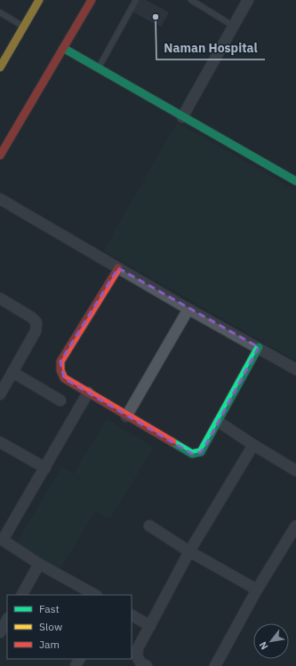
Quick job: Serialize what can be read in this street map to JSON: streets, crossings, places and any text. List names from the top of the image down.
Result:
{
  "places": ["Naman Hospital"],
  "legend": ["Fast", "Slow", "Jam"],
  "north": "bottom left"
}
